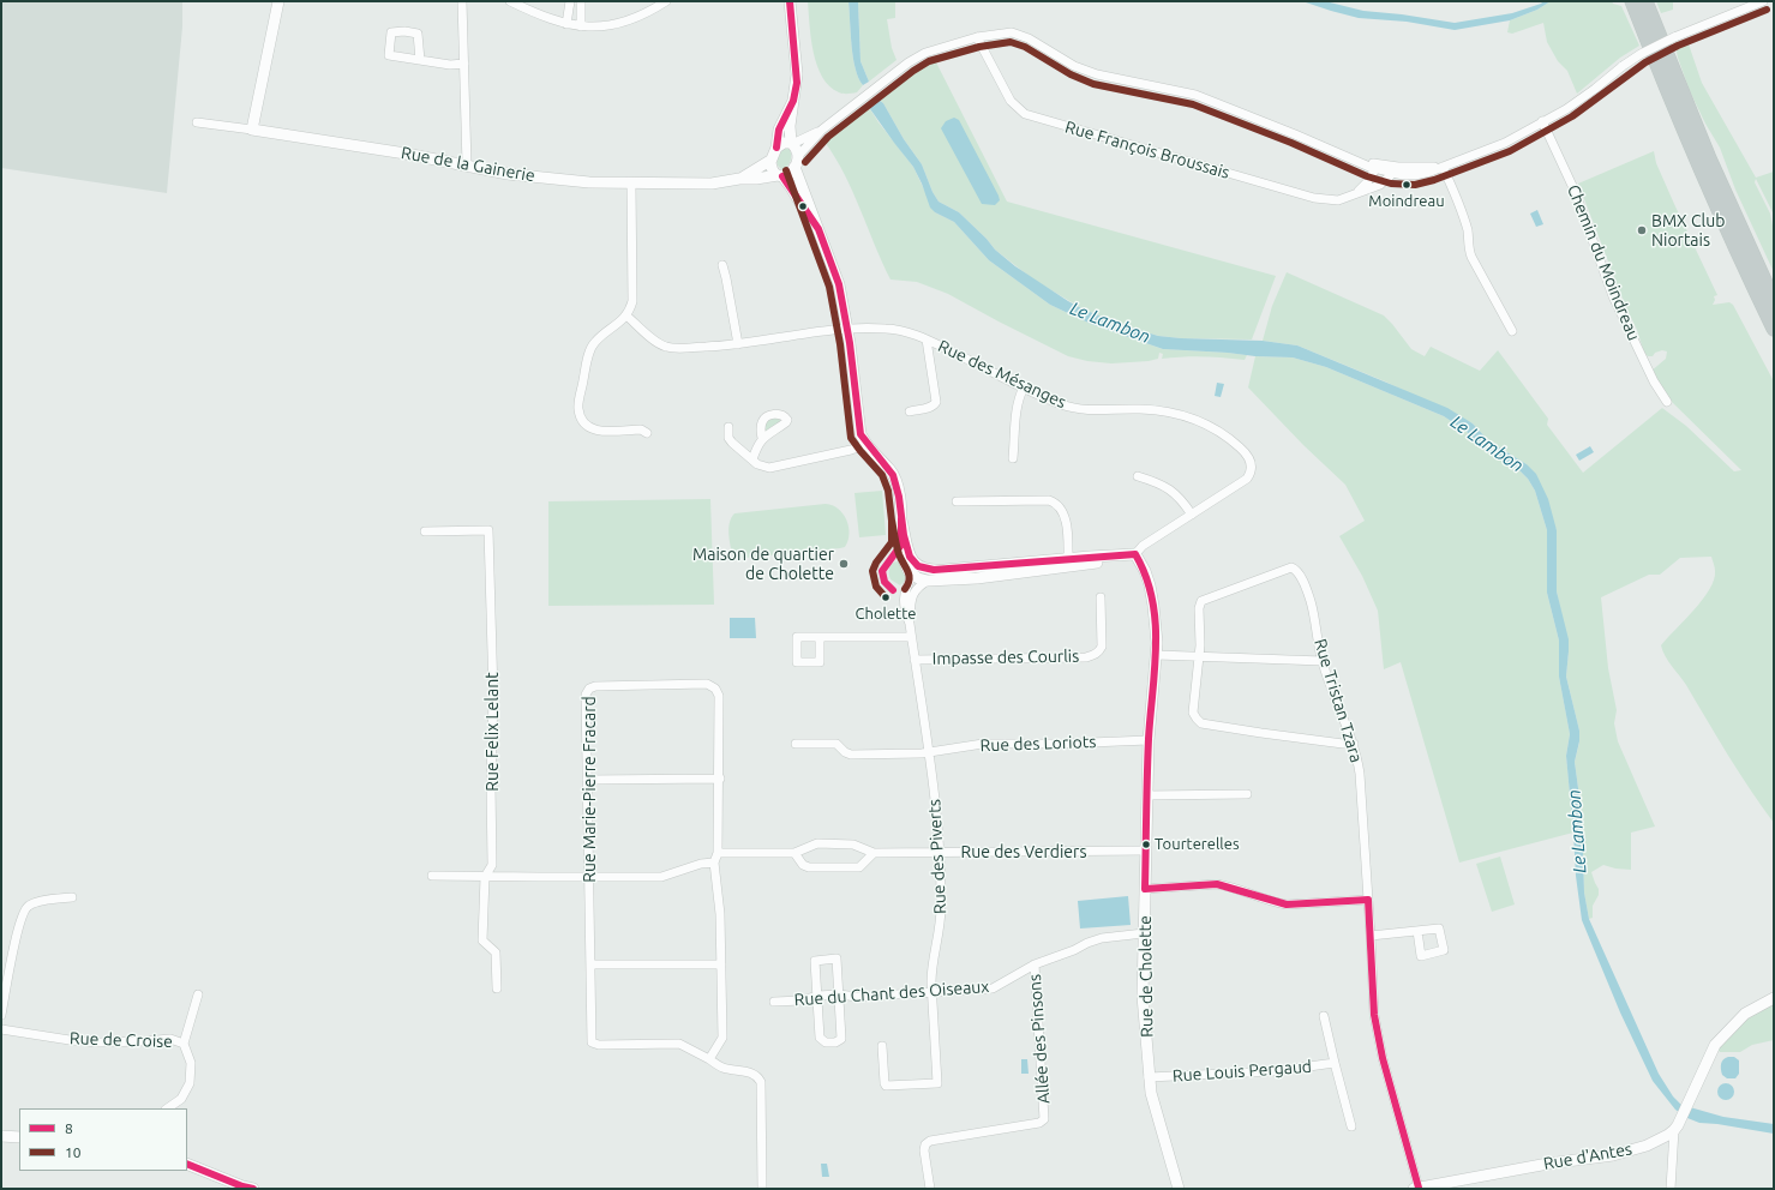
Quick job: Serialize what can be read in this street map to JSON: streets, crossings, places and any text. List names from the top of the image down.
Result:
{
  "streets": {
    "street": [
      "Rue François Broussais",
      "Rue de la Gainerie",
      "Chemin du Moindreau",
      "Rue des Mésanges",
      "Impasse des Courlis",
      "Rue Tristan Tzara",
      "Rue Felix Lelant",
      "Rue des Loriots",
      "Rue Marie-Pierre Fracard",
      "Rue des Verdiers",
      "Rue des Piverts",
      "Rue de Cholette",
      "Rue du Chant des Oiseaux",
      "Allée des Pinsons",
      "Rue de Croise",
      "Rue Louis Pergaud",
      "Rue d'Antes"
    ]
  },
  "crossings": [
    ["Rue des Mésanges", "Rue de Cholette"],
    ["Impasse des Courlis", "Rue des Piverts"],
    ["Rue Tristan Tzara", "Rue d'Antes"],
    ["Rue des Loriots", "Rue des Piverts"],
    ["Rue des Loriots", "Rue de Cholette"],
    ["Rue Marie-Pierre Fracard", "Rue des Verdiers"],
    ["Rue des Verdiers", "Rue des Piverts"],
    ["Rue des Verdiers", "Rue de Cholette"],
    ["Rue des Piverts", "Rue du Chant des Oiseaux"],
    ["Rue de Cholette", "Rue du Chant des Oiseaux"],
    ["Rue de Cholette", "Rue Louis Pergaud"],
    ["Rue du Chant des Oiseaux", "Allée des Pinsons"]
  ],
  "water": ["Le Lambon"],
  "places": [
    "Moindreau",
    "BMX Club Niortais",
    "Maison de quartier de Cholette",
    "Cholette",
    "Tourterelles"
  ],
  "lines": ["transit line 8", "transit line 10"],
  "legend": ["8", "10"]
}
